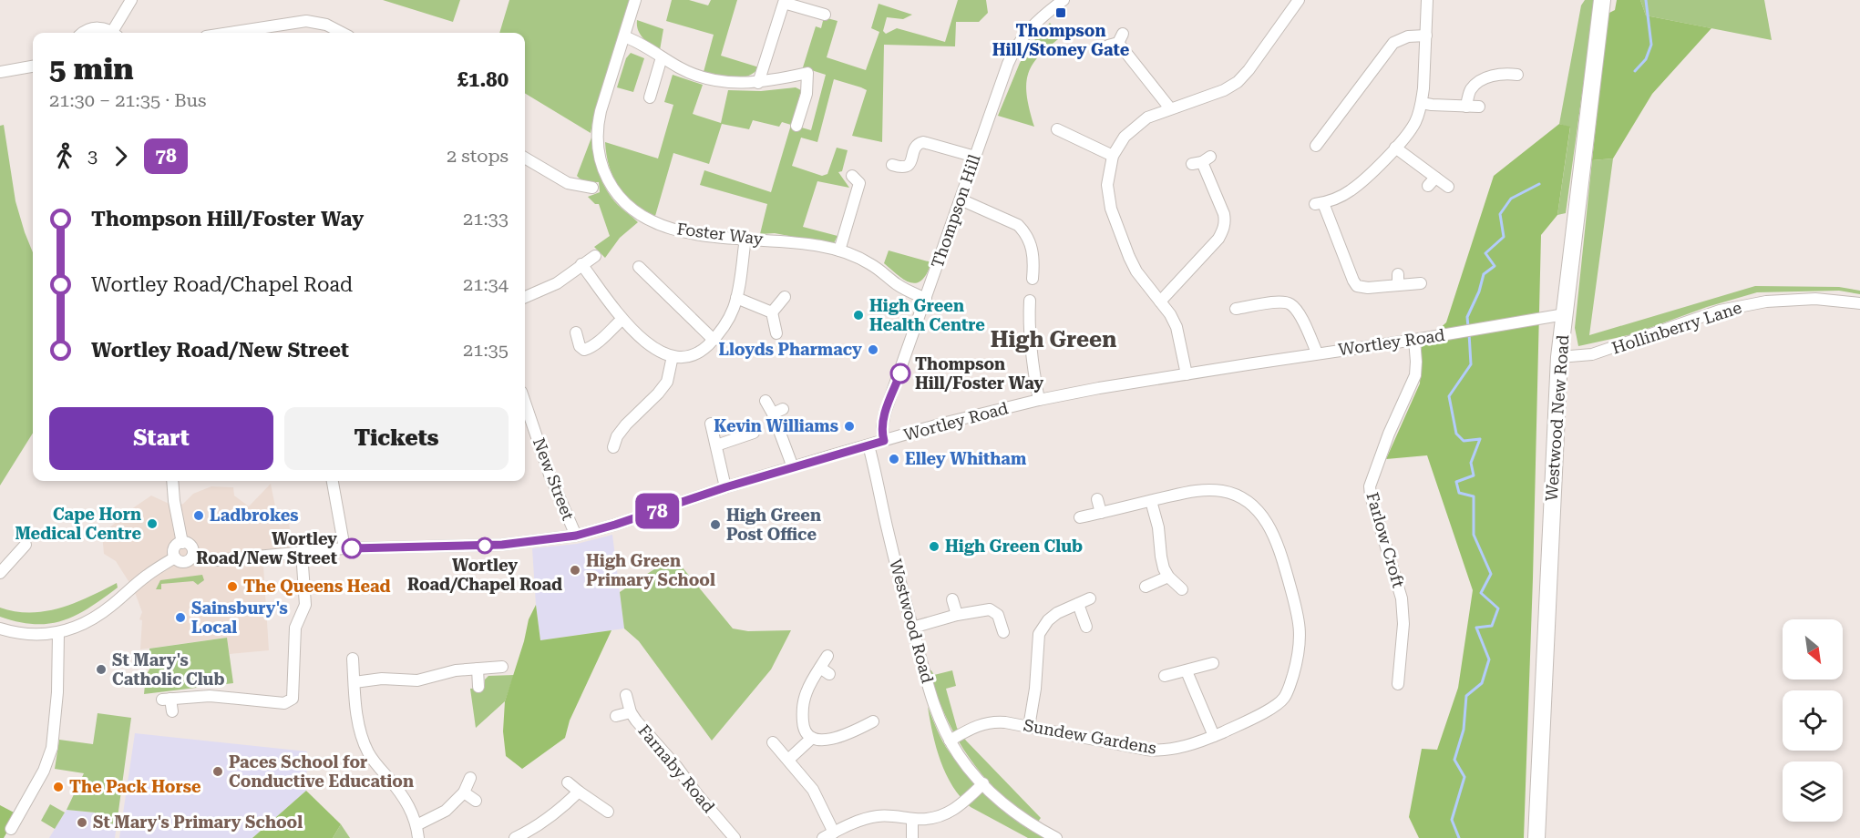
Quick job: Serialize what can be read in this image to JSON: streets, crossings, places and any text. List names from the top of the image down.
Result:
{
  "streets": {
    "highway": ["Westwood New Road"],
    "street": [
      "Thompson Hill",
      "Foster Way",
      "Hollinberry Lane",
      "Wortley Road",
      "New Street",
      "Farlow Croft",
      "Westwood Road",
      "Sundew Gardens",
      "Farnaby Road"
    ]
  },
  "crossings": [
    ["Thompson Hill", "Foster Way"],
    ["Thompson Hill", "Wortley Road"],
    ["Hollinberry Lane", "Westwood New Road"],
    ["Wortley Road", "Westwood New Road"],
    ["Wortley Road", "New Street"],
    ["Wortley Road", "Farlow Croft"],
    ["Wortley Road", "Westwood Road"],
    ["Westwood Road", "Sundew Gardens"]
  ],
  "districts": ["High Green"],
  "places": {
    "transit": ["Thompson Hill/Stoney Gate"],
    "other": [
      "High Green Health Centre",
      "Lloyds Pharmacy",
      "Thompson Hill/Foster Way",
      "Kevin Williams",
      "Elley Whitham",
      "Ladbrokes",
      "Cape Horn Medical Centre",
      "High Green Post Office",
      "Wortley Road/Chapel Road",
      "High Green Club",
      "Wortley Road/New Street",
      "High Green Primary School",
      "The Queens Head",
      "Sainsbury's Local",
      "St Mary's Catholic Club",
      "Paces School for Conductive Education",
      "The Pack Horse",
      "St Mary's Primary School"
    ]
  },
  "lines": ["bus line 78"],
  "north": "bottom right",
  "page": {
    "on_map": "78",
    "heading": ["5 min", "21:30 – 21:35 · Bus", "£1.80"],
    "legs": ["3", "78", "2 stops"],
    "list": [
      {
        "name": "Thompson Hill/Foster Way",
        "value": "21:33"
      },
      {
        "name": "Wortley Road/Chapel Road",
        "value": "21:34"
      },
      {
        "name": "Wortley Road/New Street",
        "value": "21:35"
      }
    ],
    "buttons": ["Start", "Tickets"]
  }
}
